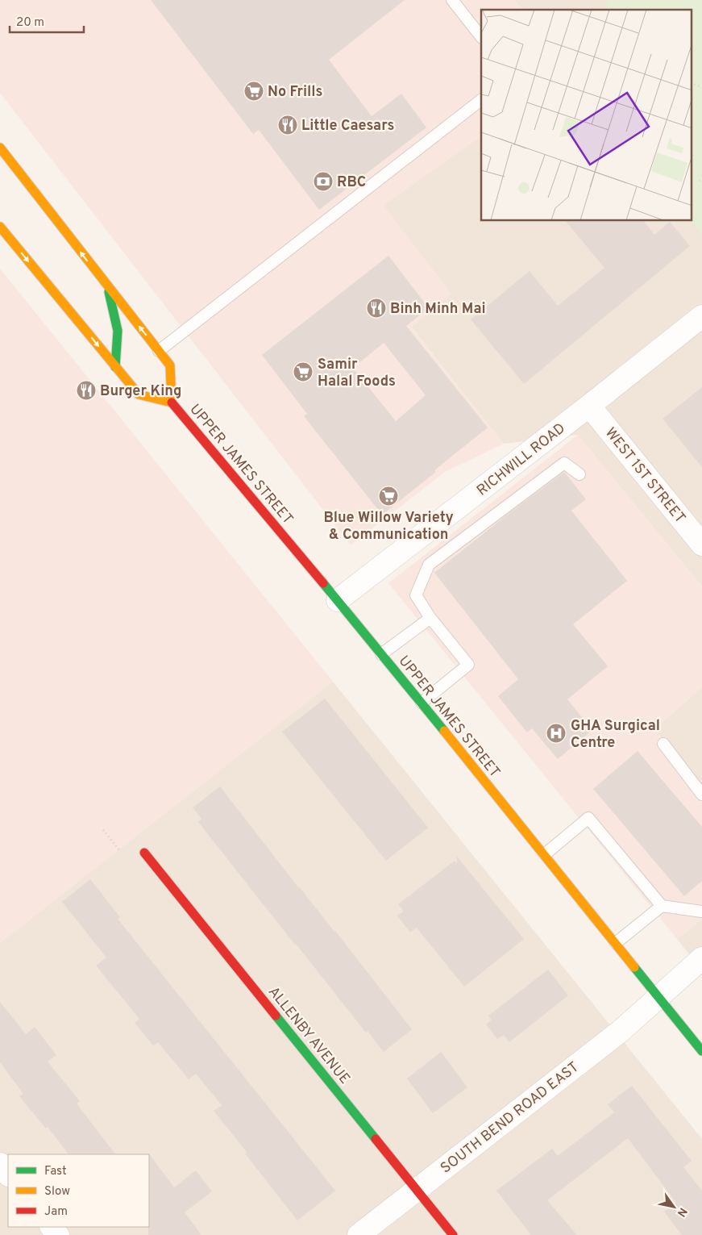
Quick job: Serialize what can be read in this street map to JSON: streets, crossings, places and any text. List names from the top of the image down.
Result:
{
  "streets": {
    "main road": ["UPPER JAMES STREET", "ALLENBY AVENUE"],
    "street": ["RICHWILL ROAD", "WEST 1ST STREET", "SOUTH BEND ROAD EAST"]
  },
  "crossings": [
    ["RICHWILL ROAD", "UPPER JAMES STREET"],
    ["RICHWILL ROAD", "WEST 1ST STREET"],
    ["UPPER JAMES STREET", "SOUTH BEND ROAD EAST"],
    ["ALLENBY AVENUE", "SOUTH BEND ROAD EAST"]
  ],
  "places": {
    "supermarket": ["No Frills", "Samir Halal Foods", "Blue Willow Variety & Communication"],
    "restaurant": ["Little Caesars", "Binh Minh Mai", "Burger King"],
    "bank": ["RBC"],
    "hospital": ["GHA Surgical Centre"]
  },
  "legend": ["Fast", "Slow", "Jam"],
  "scale_bar": "20 m",
  "north": "bottom right"
}
